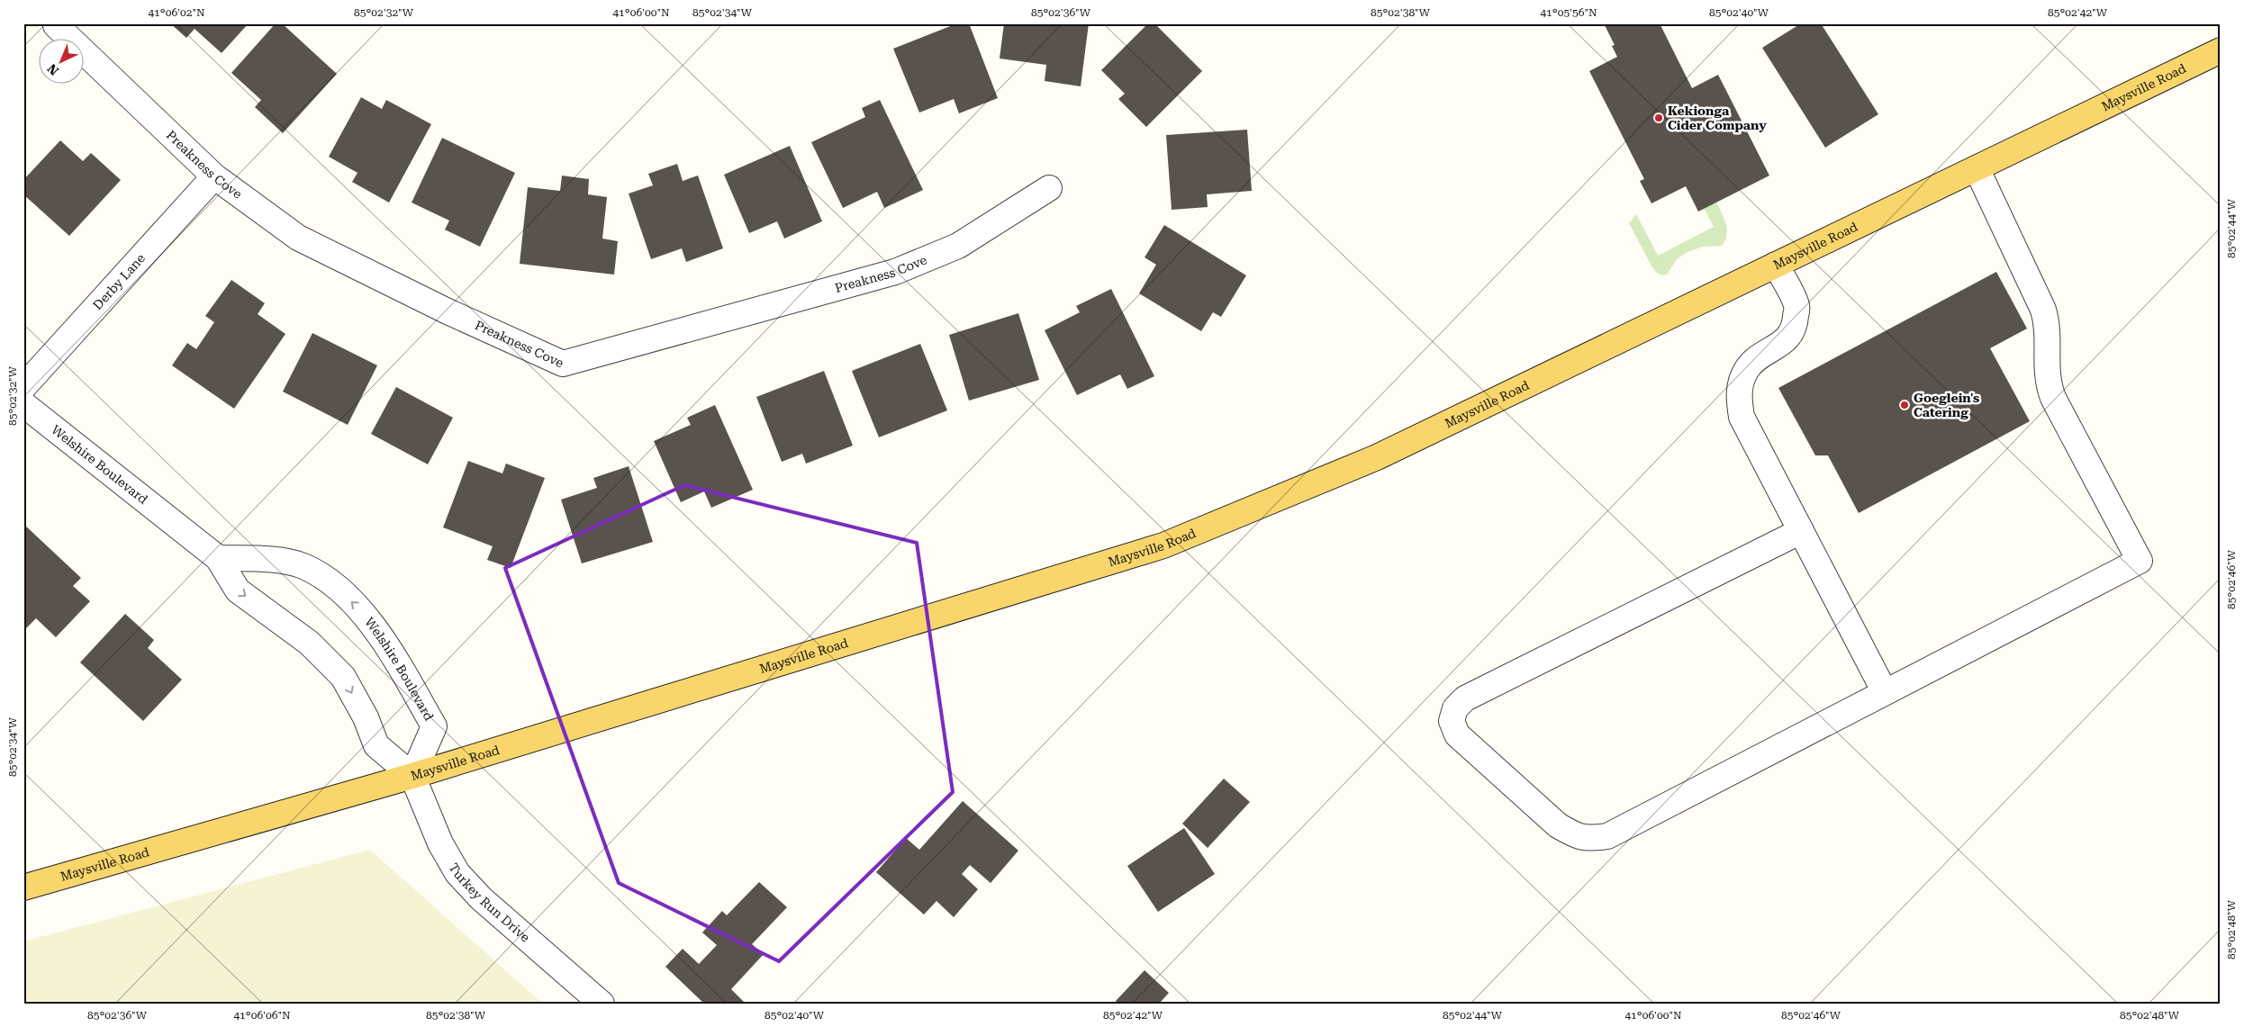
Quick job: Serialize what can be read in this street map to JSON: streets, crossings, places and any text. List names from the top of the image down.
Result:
{
  "streets": {
    "main road": ["Maysville Road"],
    "street": [
      "Preakness Cove",
      "Derby Lane",
      "Welshire Boulevard",
      "Turkey Run Drive"
    ]
  },
  "crossings": [
    ["Maysville Road", "Welshire Boulevard"],
    ["Maysville Road", "Turkey Run Drive"],
    ["Preakness Cove", "Derby Lane"],
    ["Welshire Boulevard", "Turkey Run Drive"]
  ],
  "places": ["Kekionga Cider Company", "Goeglein's Catering"],
  "north": "bottom left",
  "coordinates": [
    "41°06'02\"N",
    "85°02'32\"W",
    "41°06'00\"N",
    "85°02'34\"W",
    "85°02'36\"W",
    "85°02'38\"W",
    "41°05'56\"N",
    "85°02'40\"W",
    "85°02'42\"W",
    "85°02'44\"W",
    "85°02'46\"W",
    "85°02'48\"W",
    "41°06'06\"N"
  ]
}
